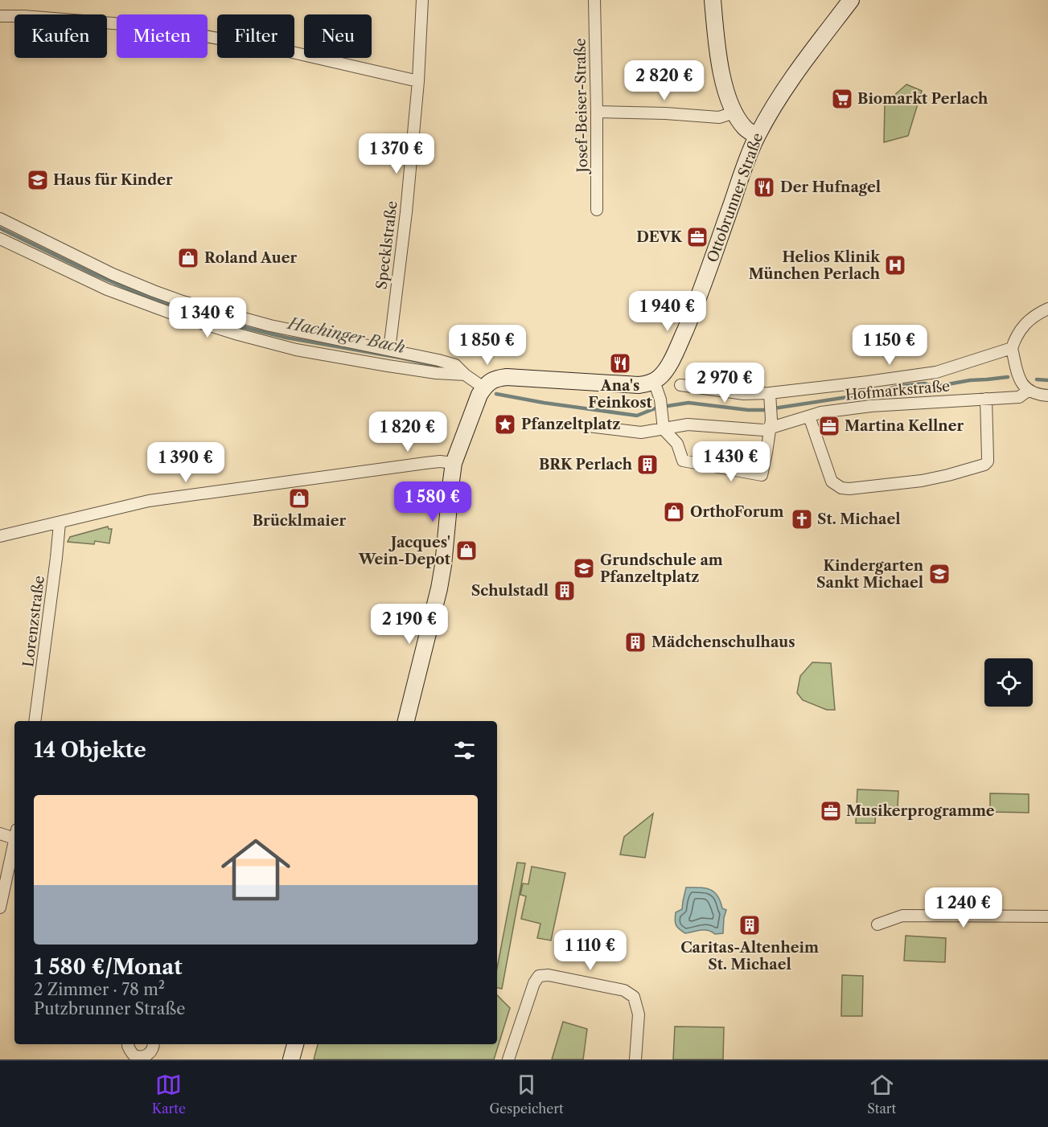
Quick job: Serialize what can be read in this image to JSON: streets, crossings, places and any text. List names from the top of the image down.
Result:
{
  "streets": {
    "main road": ["Ottobrunner Straße"],
    "street": [
      "Josef-Beiser-Straße",
      "Specklstraße",
      "Hofmarkstraße",
      "Lorenzstraße"
    ]
  },
  "water": ["Hachinger Bach"],
  "places": {
    "supermarket": ["Biomarkt Perlach"],
    "school or university": ["Haus für Kinder", "Grundschule am Pfanzeltplatz", "Kindergarten Sankt Michael"],
    "restaurant": ["Der Hufnagel", "Ana's Feinkost"],
    "office": ["DEVK", "Martina Kellner", "Musikerprogramme"],
    "shop": [
      "Roland Auer",
      "Brücklmaier",
      "OrthoForum",
      "Jacques' Wein-Depot"
    ],
    "hospital": ["Helios Klinik München Perlach"],
    "place": ["Pfanzeltplatz"],
    "building": [
      "BRK Perlach",
      "Schulstadl",
      "Mädchenschulhaus",
      "Caritas-Altenheim St. Michael"
    ],
    "church": ["St. Michael"]
  },
  "page": {
    "chip": [
      "Kaufen",
      "Mieten",
      "Filter",
      "Neu"
    ],
    "price": [
      "2 820 €",
      "1 370 €",
      "1 940 €",
      "1 340 €",
      "1 850 €",
      "1 150 €",
      "2 970 €",
      "1 820 €",
      "1 430 €",
      "1 390 €",
      "1 580 €",
      "2 190 €",
      "1 240 €",
      "1 110 €"
    ],
    "heading": "14 Objekte",
    "list": [
      {
        "name": "1 580 €/Monat",
        "note": "2 Zimmer · 78 m² · Putzbrunner Straße"
      }
    ],
    "tabs": ["Karte", "Gespeichert", "Start"]
  }
}
